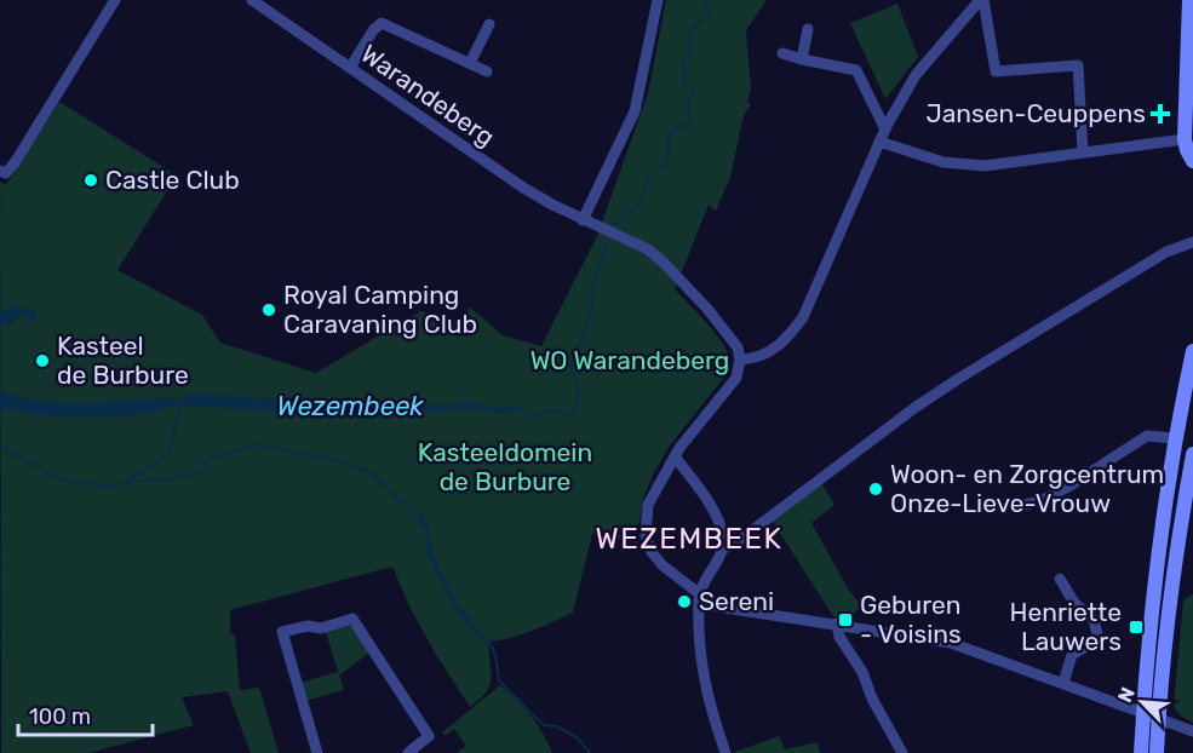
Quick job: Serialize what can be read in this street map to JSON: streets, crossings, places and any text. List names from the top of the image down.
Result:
{
  "streets": {
    "street": ["Warandeberg"]
  },
  "districts": ["WEZEMBEEK"],
  "water": ["Wezembeek"],
  "parks": ["WO Warandeberg", "Kasteeldomein de Burbure"],
  "places": {
    "health": ["Jansen-Ceuppens"],
    "other": [
      "Castle Club",
      "Royal Camping Caravaning Club",
      "Kasteel de Burbure",
      "Woon- en Zorgcentrum Onze-Lieve-Vrouw",
      "Sereni"
    ],
    "transit": ["Geburen - Voisins", "Henriette Lauwers"]
  },
  "scale_bar": "100 m",
  "north": "top left"
}
